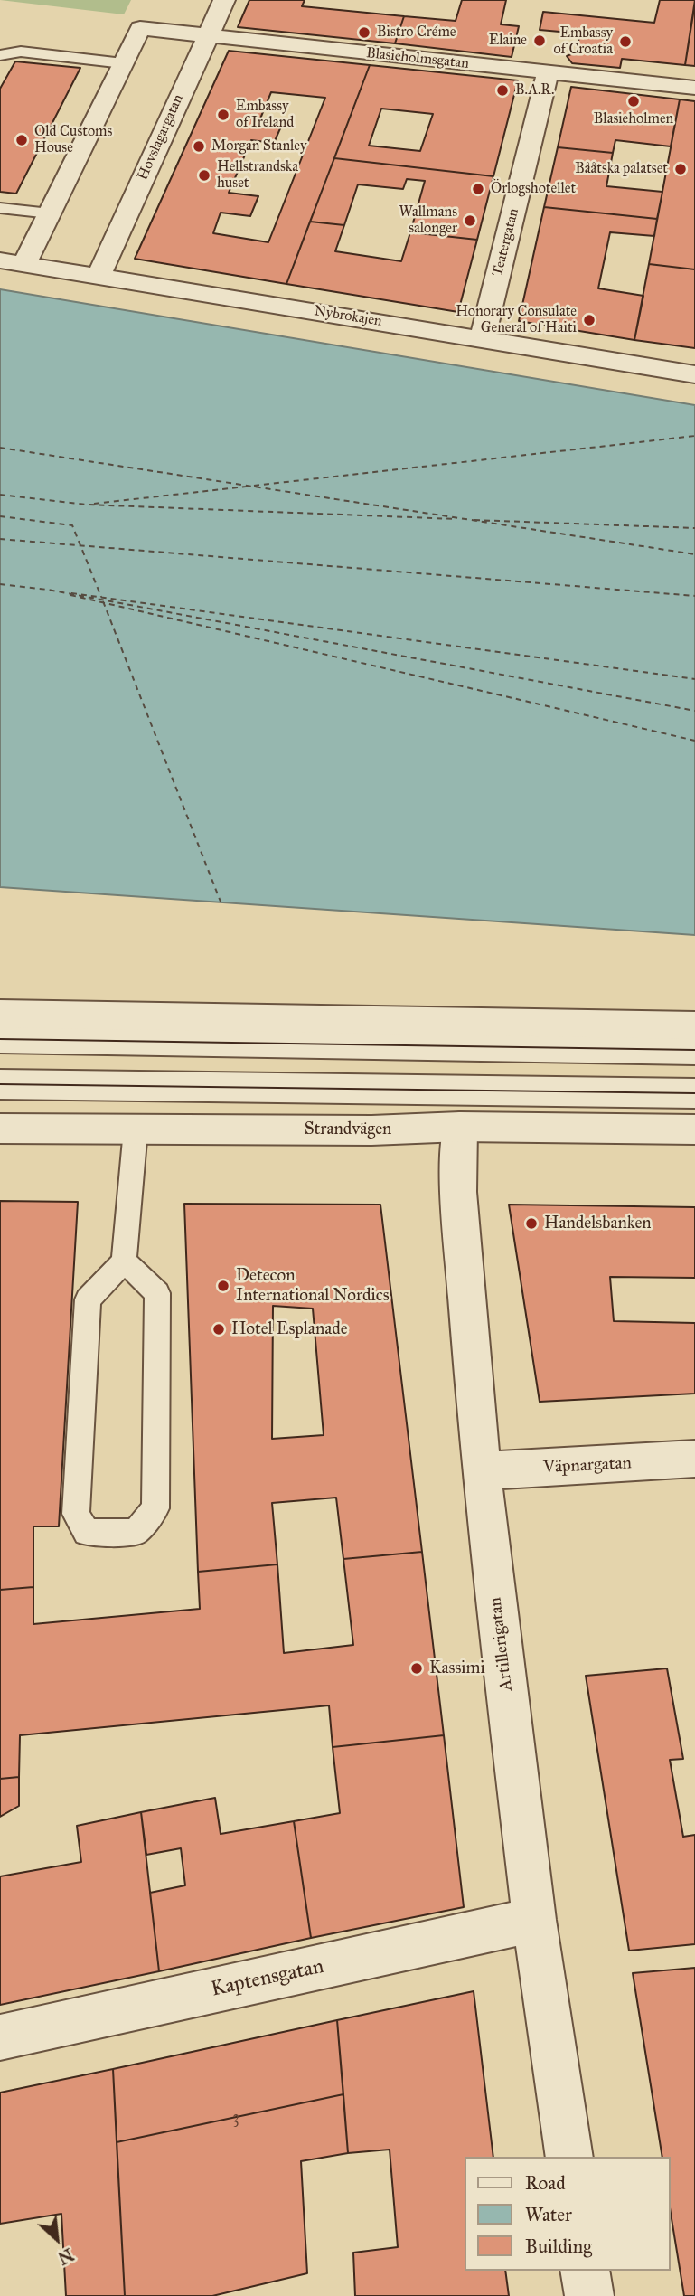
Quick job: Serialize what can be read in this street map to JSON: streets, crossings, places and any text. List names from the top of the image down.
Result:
{
  "streets": {
    "street": [
      "Blasieholmsgatan",
      "Hovslagargatan",
      "Teatergatan",
      "Nybrokajen",
      "Strandvägen",
      "Väpnargatan",
      "Artillerigatan",
      "Kaptensgatan"
    ]
  },
  "crossings": [
    ["Blasieholmsgatan", "Hovslagargatan"],
    ["Blasieholmsgatan", "Teatergatan"],
    ["Hovslagargatan", "Nybrokajen"],
    ["Teatergatan", "Nybrokajen"],
    ["Strandvägen", "Artillerigatan"],
    ["Väpnargatan", "Artillerigatan"],
    ["Artillerigatan", "Kaptensgatan"]
  ],
  "places": [
    "Bistro Créme",
    "Elaine",
    "Embassy of Croatia",
    "B.A.R.",
    "Blasieholmen",
    "Embassy of Ireland",
    "Old Customs House",
    "Morgan Stanley",
    "Bååtska palatset",
    "Hellstrandska huset",
    "Örlogshotellet",
    "Wallmans salonger",
    "Honorary Consulate General of Haiti",
    "Handelsbanken",
    "Detecon International Nordics",
    "Hotel Esplanade",
    "Kassimi"
  ],
  "house_numbers": ["3"],
  "legend": ["Road", "Water", "Building"],
  "north": "bottom right"
}
